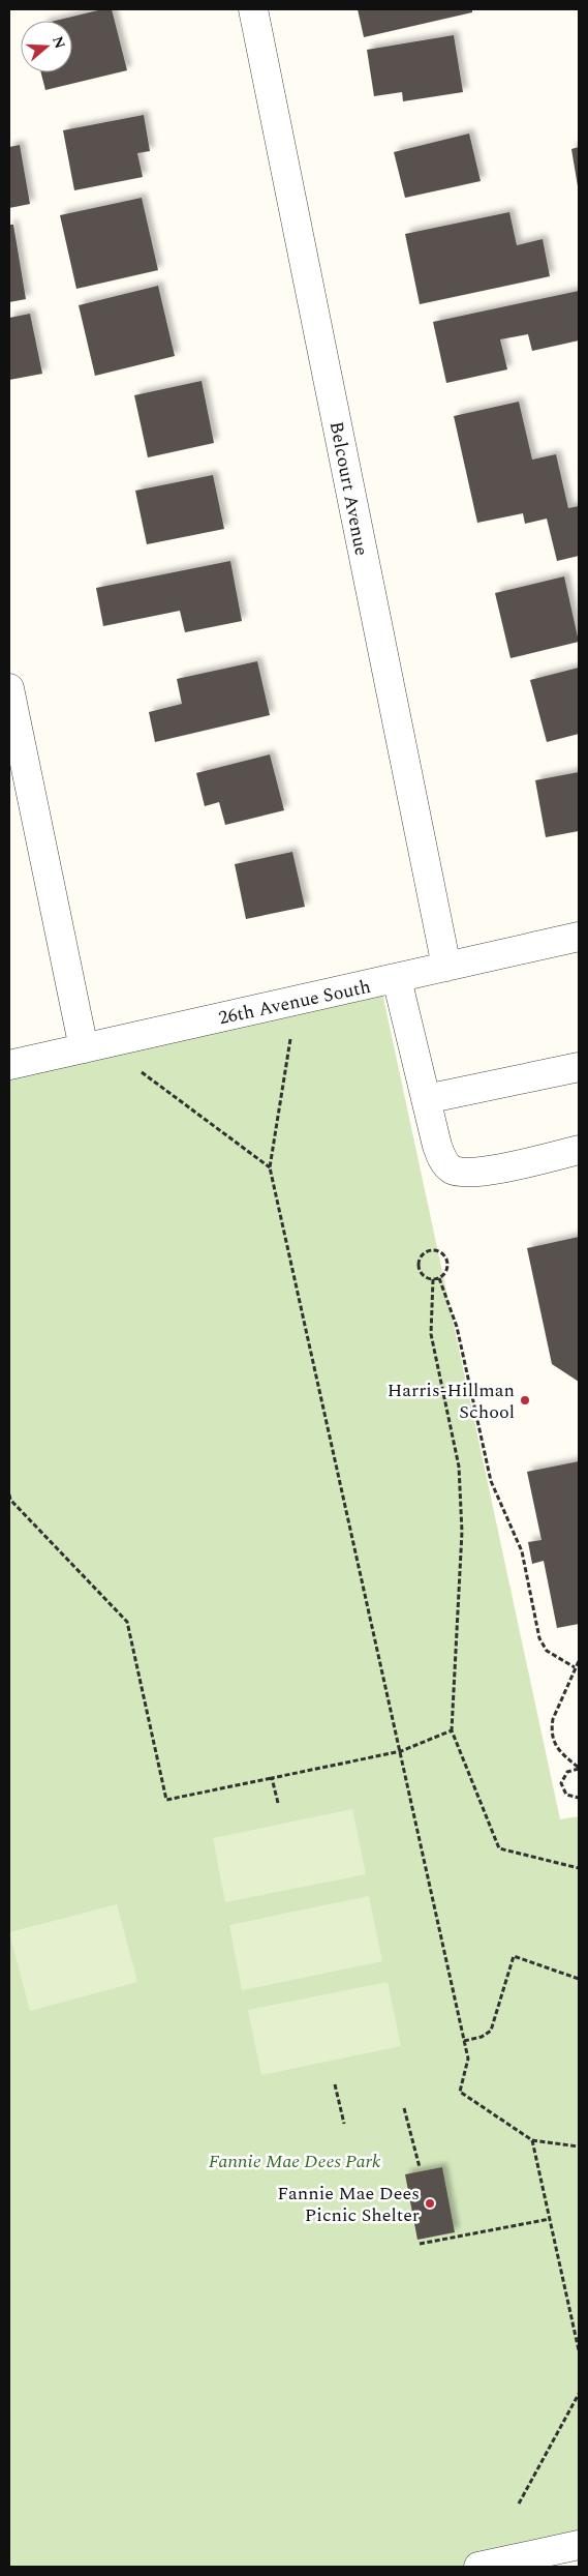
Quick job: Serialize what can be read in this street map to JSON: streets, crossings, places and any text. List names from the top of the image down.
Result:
{
  "streets": {
    "street": ["Belcourt Avenue", "26th Avenue South"]
  },
  "crossings": [
    ["Belcourt Avenue", "26th Avenue South"]
  ],
  "parks": ["Fannie Mae Dees Park"],
  "places": ["Harris-Hillman School", "Fannie Mae Dees Picnic Shelter"],
  "north": "right"
}
